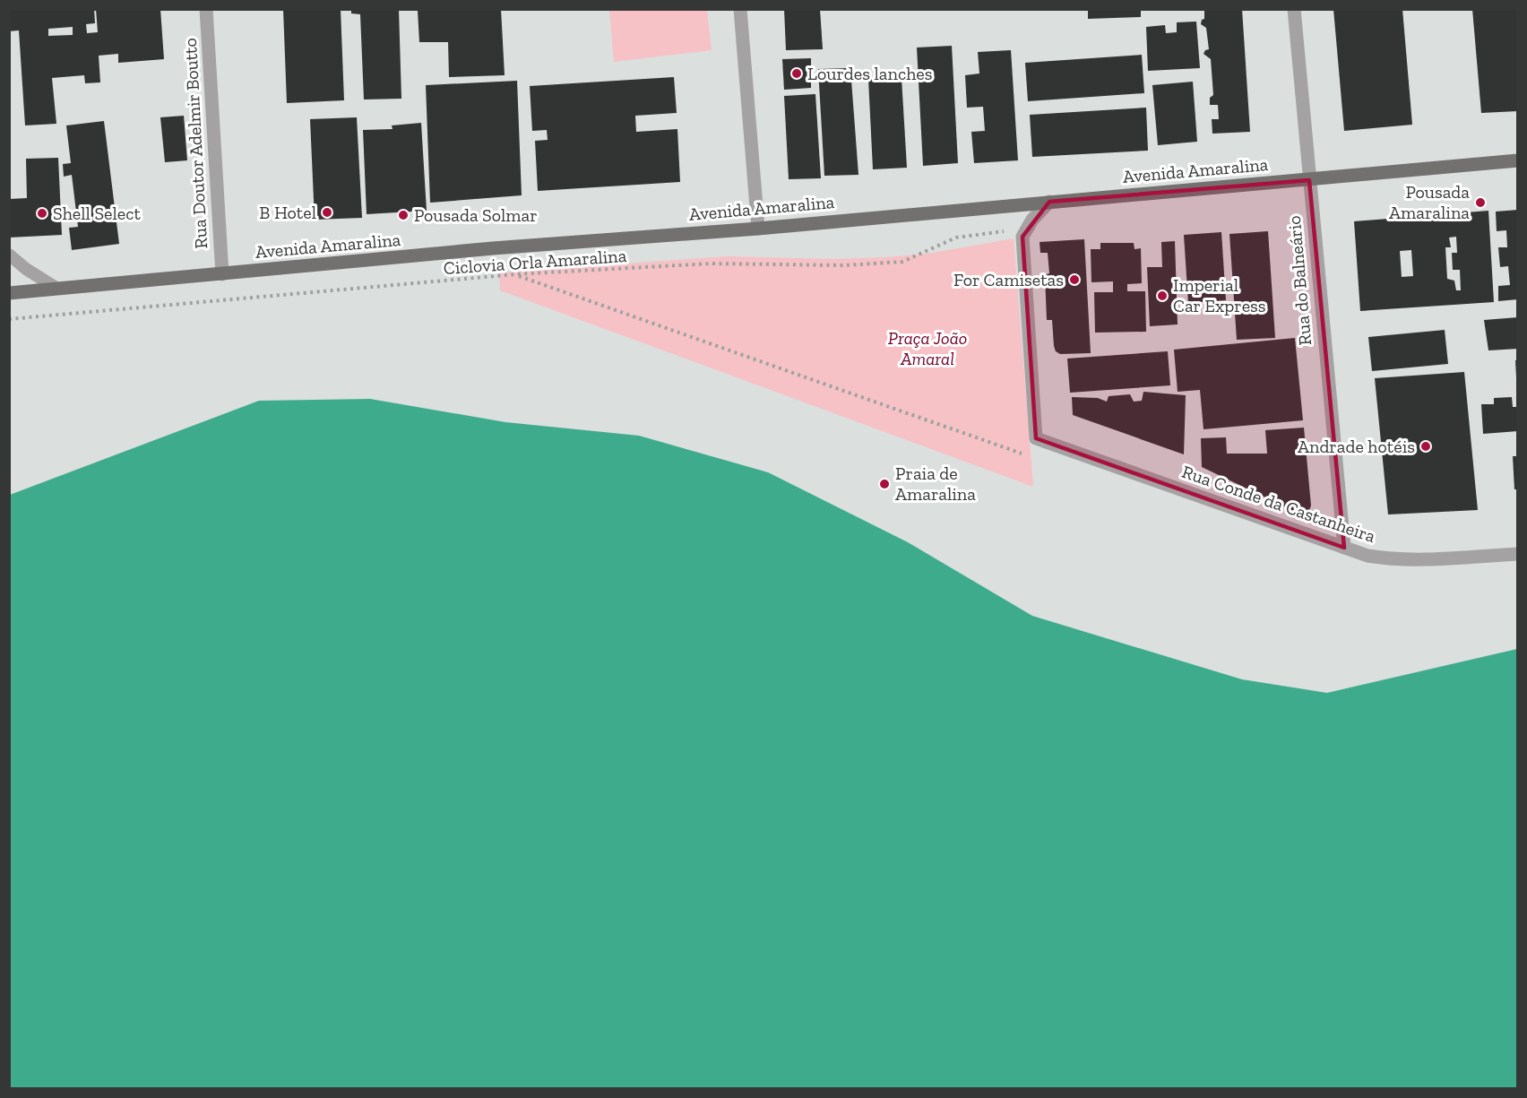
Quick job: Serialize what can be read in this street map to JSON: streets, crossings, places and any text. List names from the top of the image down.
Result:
{
  "streets": {
    "main road": ["Avenida Amaralina"],
    "street": ["Rua Doutor Adelmir Boutto", "Rua do Balneário", "Rua Conde da Castanheira"],
    "path": ["Ciclovia Orla Amaralina"]
  },
  "crossings": [
    ["Rua Doutor Adelmir Boutto", "Avenida Amaralina"],
    ["Avenida Amaralina", "Rua do Balneário"],
    ["Avenida Amaralina", "Rua Conde da Castanheira"],
    ["Rua do Balneário", "Rua Conde da Castanheira"]
  ],
  "parks": ["Praça João Amaral"],
  "places": [
    "Lourdes lanches",
    "Pousada Amaralina",
    "B Hotel",
    "Shell Select",
    "Pousada Solmar",
    "For Camisetas",
    "Imperial Car Express",
    "Andrade hotéis",
    "Praia de Amaralina"
  ]
}
